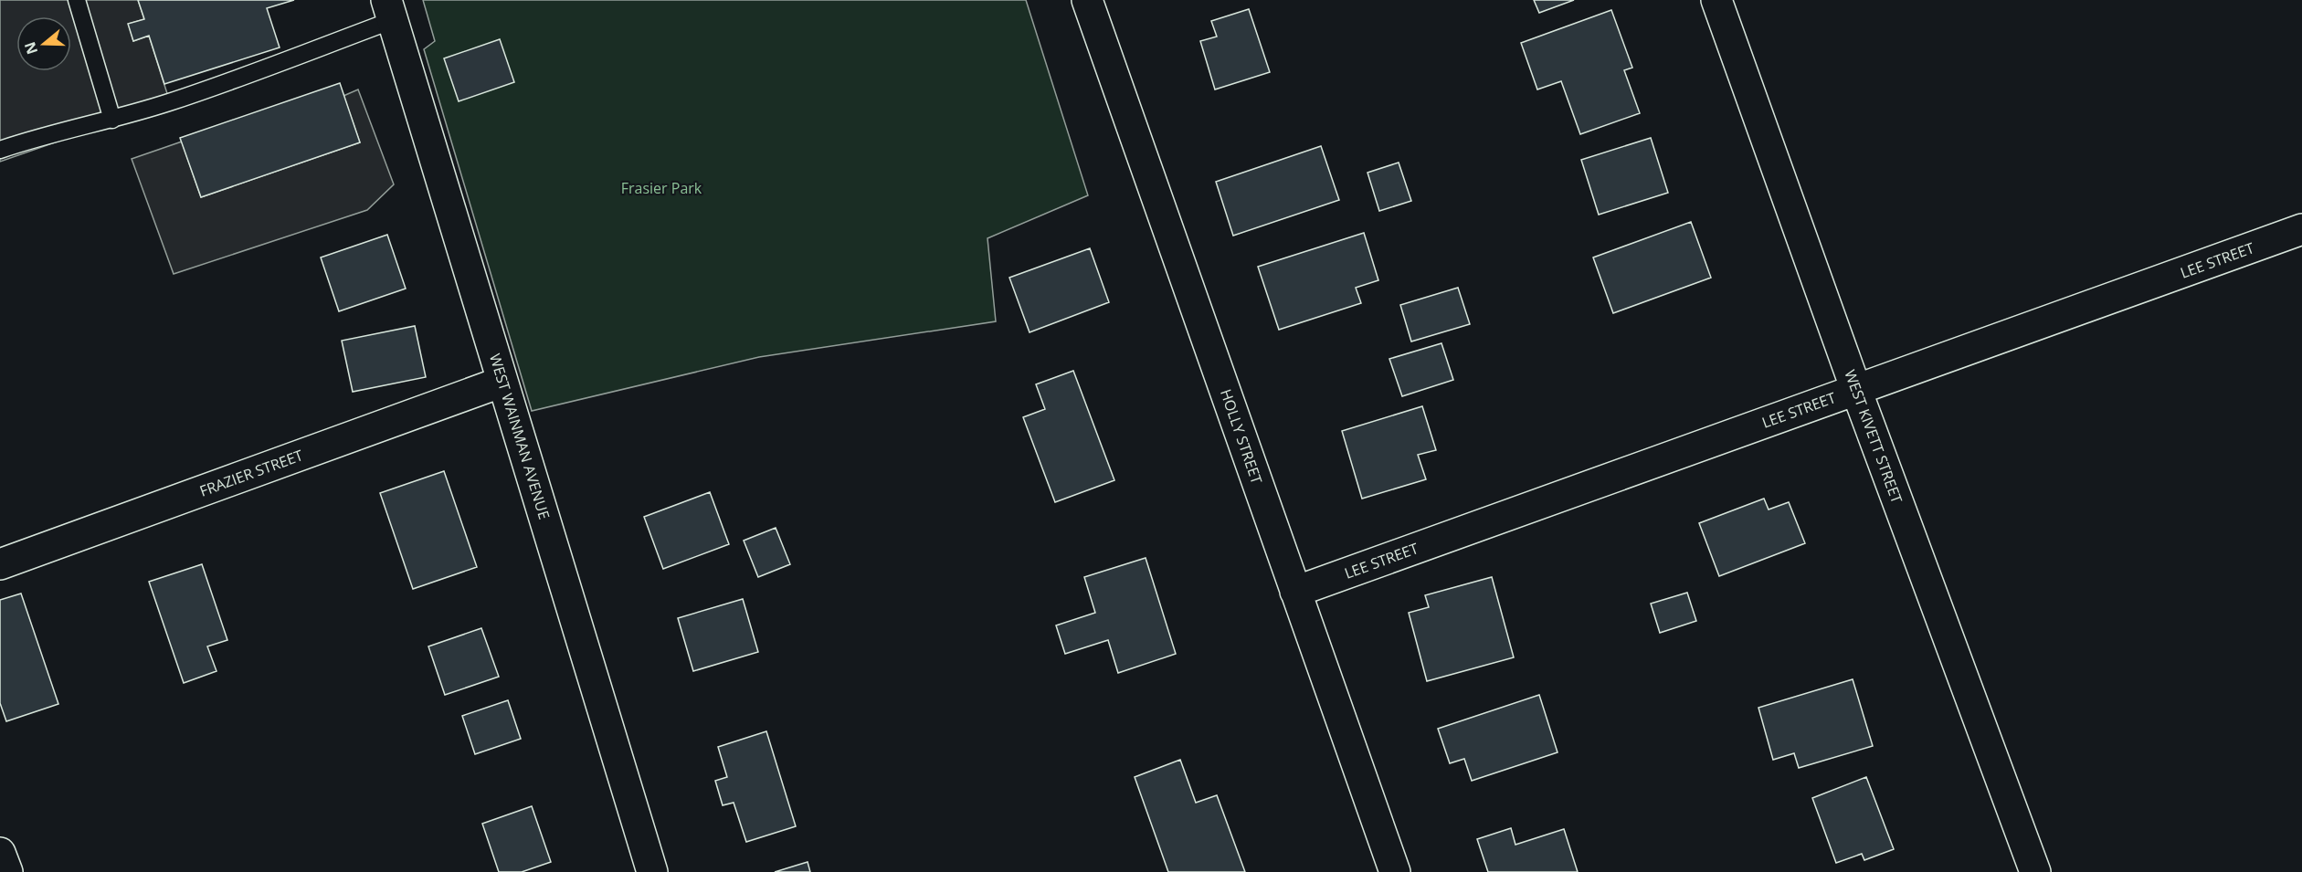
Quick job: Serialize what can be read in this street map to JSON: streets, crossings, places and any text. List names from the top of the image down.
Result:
{
  "streets": {
    "street": [
      "LEE STREET",
      "WEST WAINMAN AVENUE",
      "HOLLY STREET",
      "WEST KIVETT STREET",
      "FRAZIER STREET"
    ]
  },
  "crossings": [
    ["LEE STREET", "HOLLY STREET"],
    ["LEE STREET", "WEST KIVETT STREET"],
    ["WEST WAINMAN AVENUE", "FRAZIER STREET"]
  ],
  "parks": ["Frasier Park"],
  "north": "left"
}
